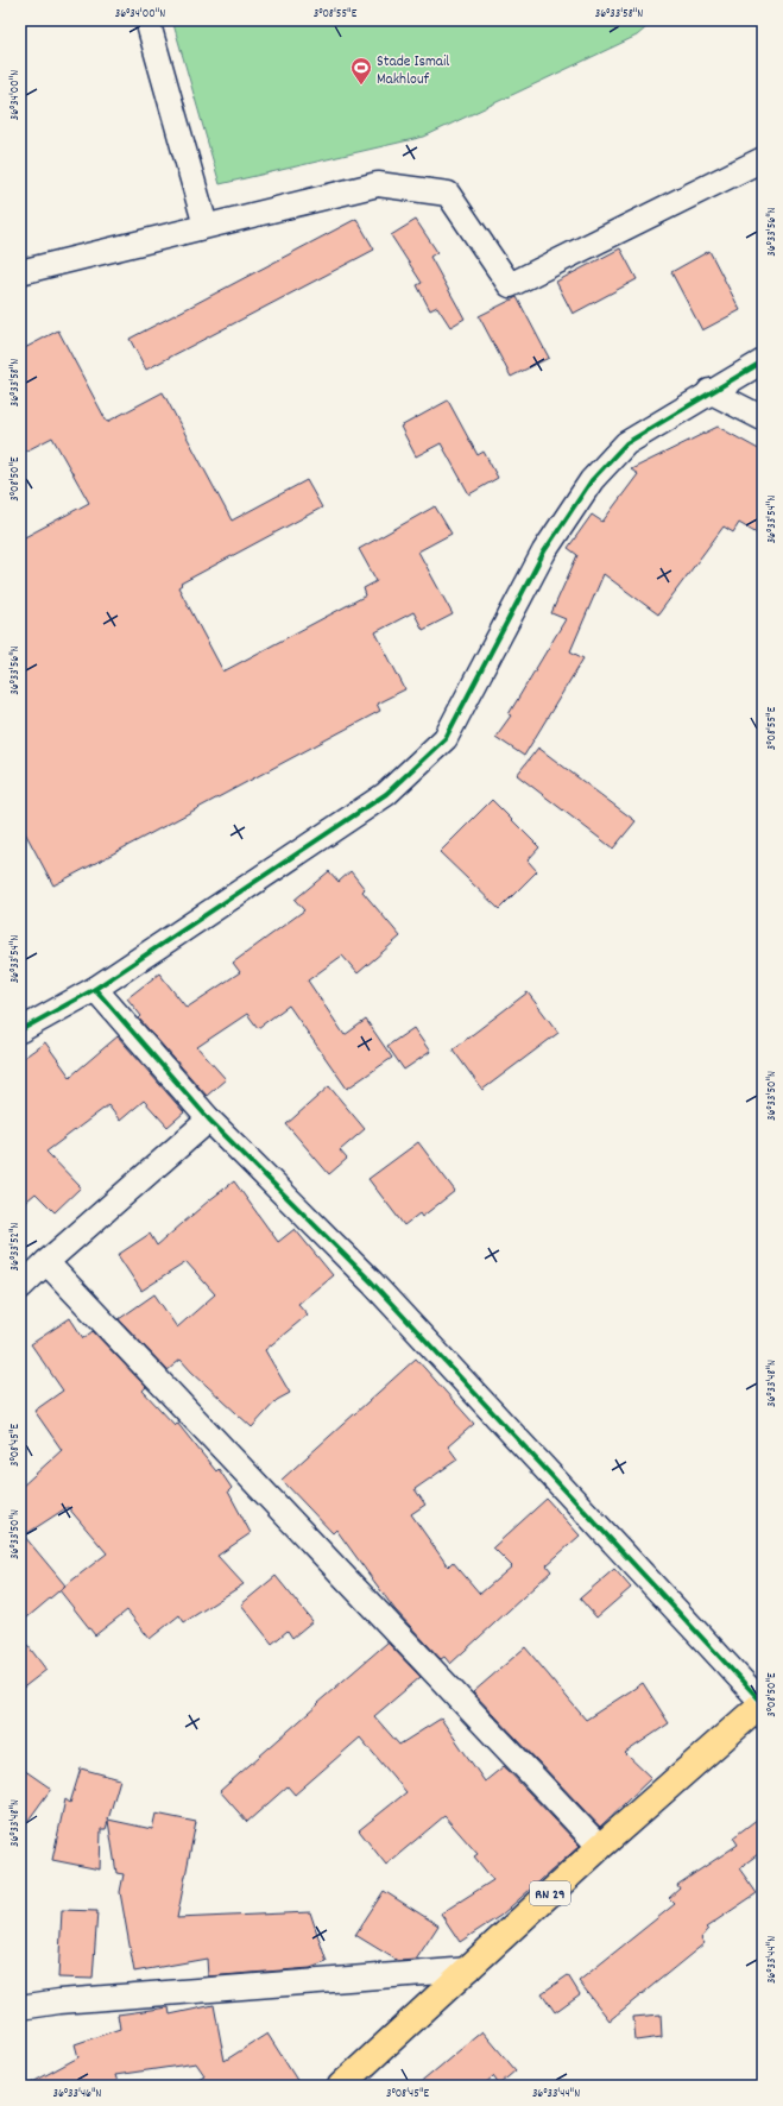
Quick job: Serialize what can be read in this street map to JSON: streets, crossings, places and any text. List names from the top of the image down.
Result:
{
  "streets": {
    "main road": ["RN 29"]
  },
  "places": {
    "sports": ["Stade Ismail Makhlouf"]
  },
  "coordinates": [
    "36°34'00\"N",
    "3°08'55\"E",
    "36°33'58\"N",
    "36°33'56\"N",
    "3°08'50\"E",
    "36°33'54\"N",
    "36°33'50\"N",
    "36°33'52\"N",
    "36°33'48\"N",
    "3°08'45\"E",
    "36°33'44\"N",
    "36°33'46\"N"
  ]
}
